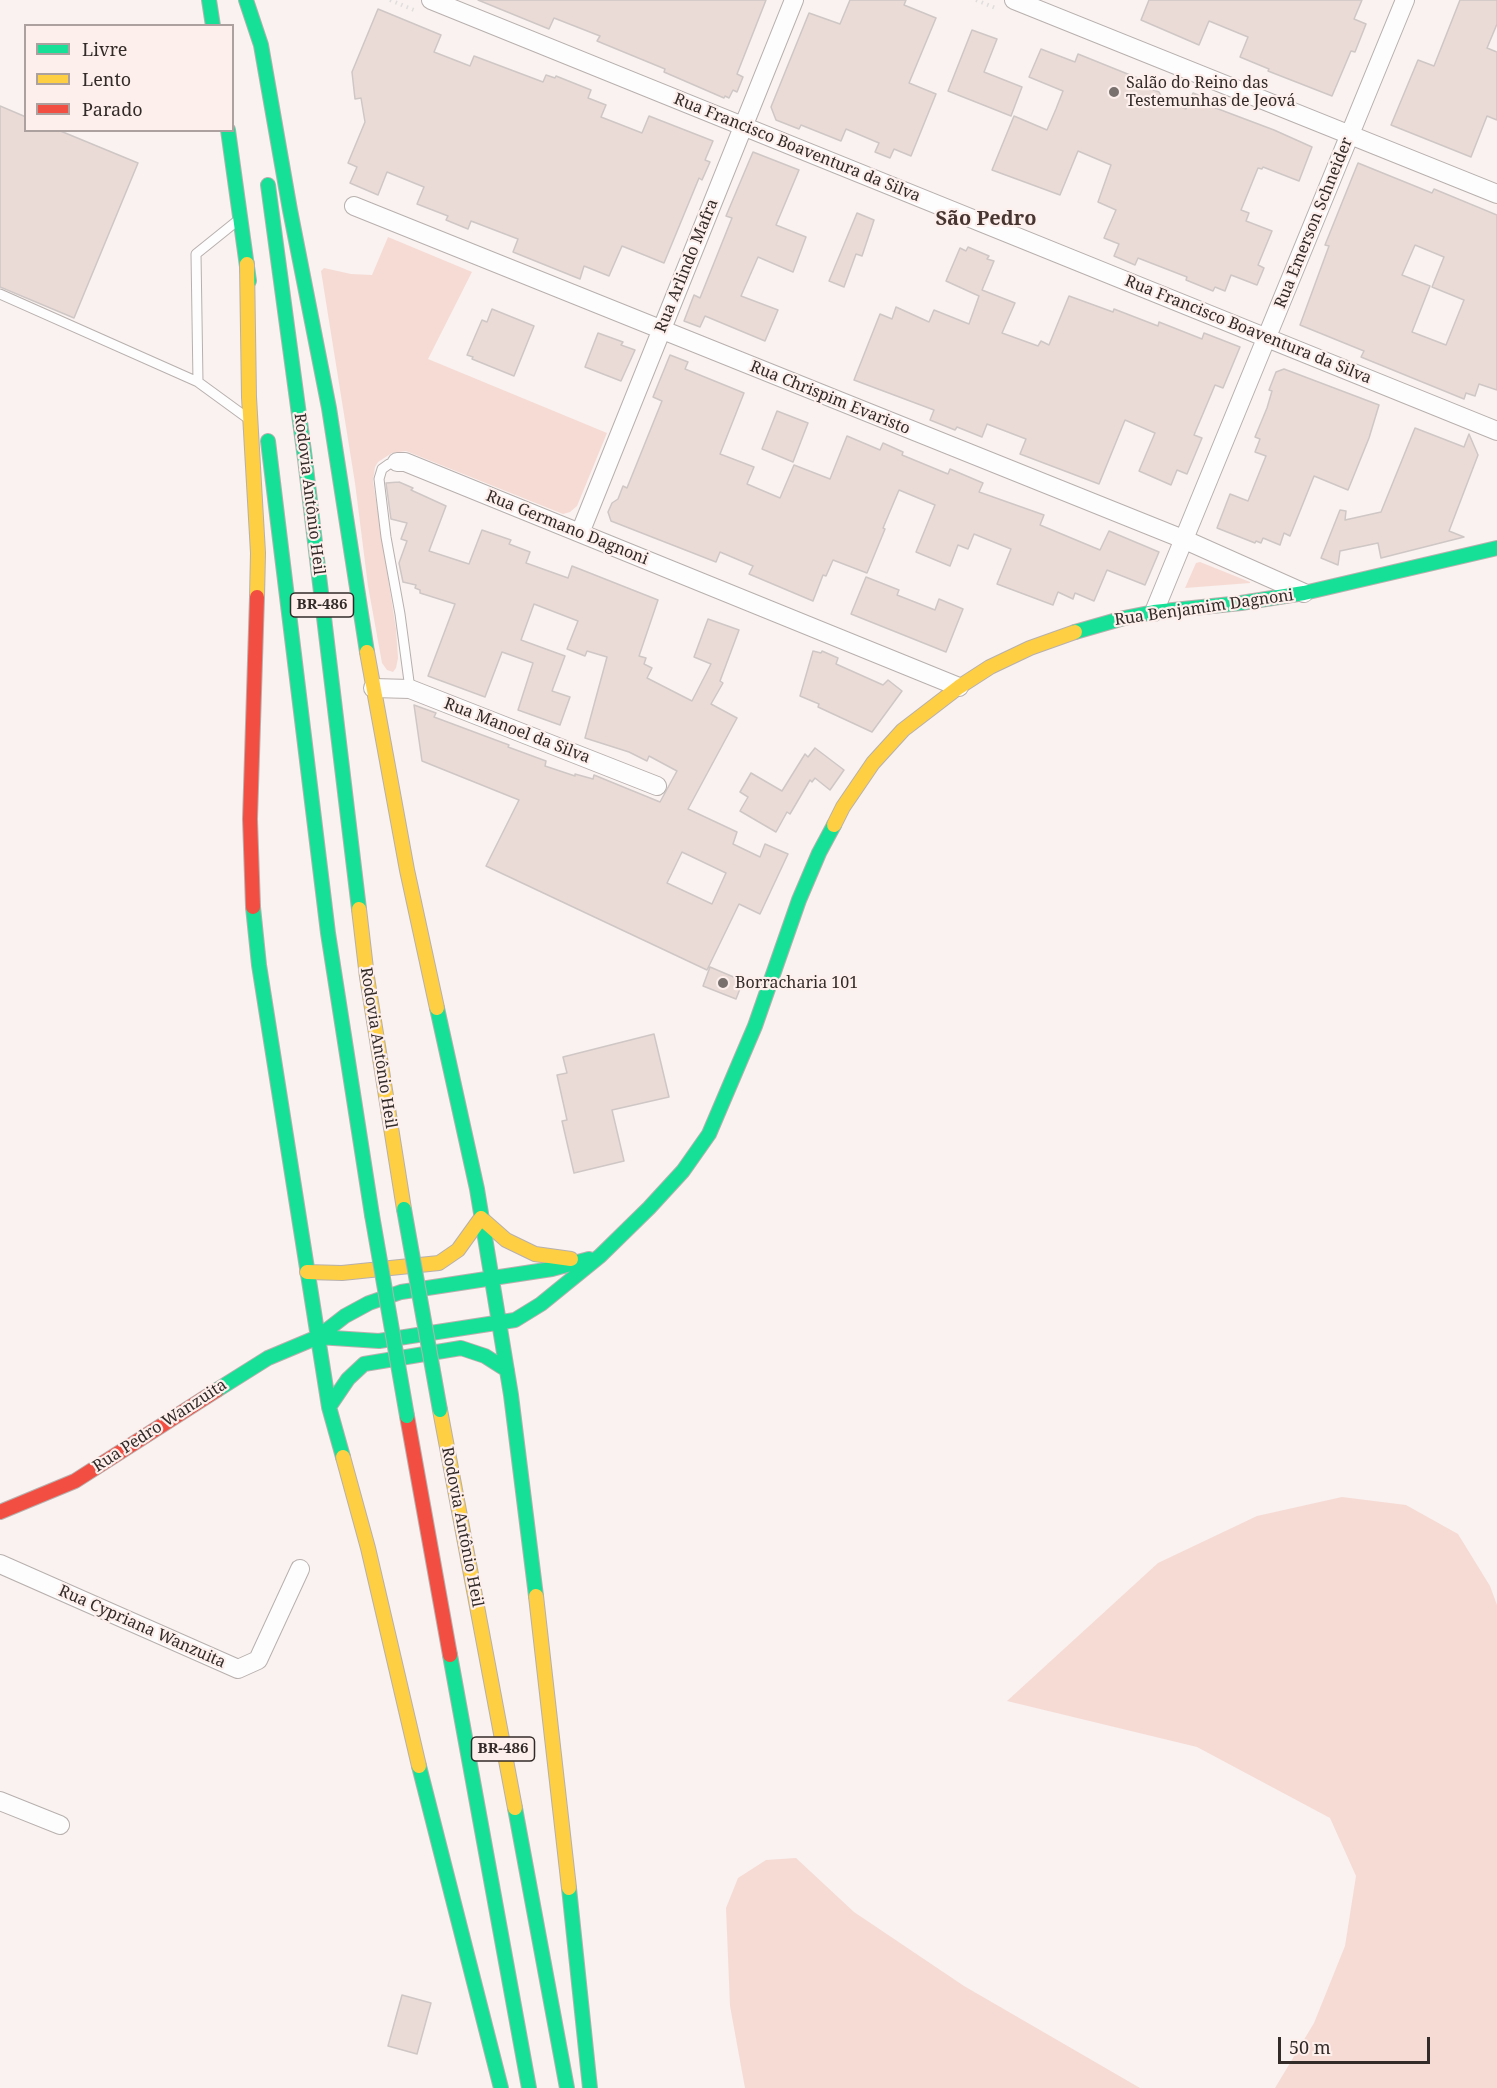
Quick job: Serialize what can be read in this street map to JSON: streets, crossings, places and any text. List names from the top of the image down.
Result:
{
  "streets": {
    "main road": [
      "Rodovia Antônio Heil",
      "BR-486",
      "Rua Benjamim Dagnoni",
      "Rua Pedro Wanzuita"
    ],
    "street": [
      "Rua Francisco Boaventura da Silva",
      "Rua Emerson Schneider",
      "Rua Arlindo Mafra",
      "Rua Chrispim Evaristo",
      "Rua Germano Dagnoni",
      "Rua Manoel da Silva",
      "Rua Cypriana Wanzuita"
    ]
  },
  "crossings": [
    ["Rua Francisco Boaventura da Silva", "Rua Emerson Schneider"],
    ["Rua Francisco Boaventura da Silva", "Rua Arlindo Mafra"],
    ["Rua Emerson Schneider", "Rua Chrispim Evaristo"],
    ["Rua Emerson Schneider", "Rua Benjamim Dagnoni"],
    ["Rua Arlindo Mafra", "Rua Chrispim Evaristo"],
    ["Rua Arlindo Mafra", "Rua Germano Dagnoni"],
    ["Rua Chrispim Evaristo", "Rua Benjamim Dagnoni"],
    ["Rua Germano Dagnoni", "Rua Benjamim Dagnoni"],
    ["Rua Germano Dagnoni", "Rua Manoel da Silva"],
    ["Rua Benjamim Dagnoni", "Rua Pedro Wanzuita"]
  ],
  "districts": ["São Pedro"],
  "places": ["Salão do Reino das Testemunhas de Jeová", "Borracharia 101"],
  "legend": ["Livre", "Lento", "Parado"],
  "scale_bar": "50 m"
}
